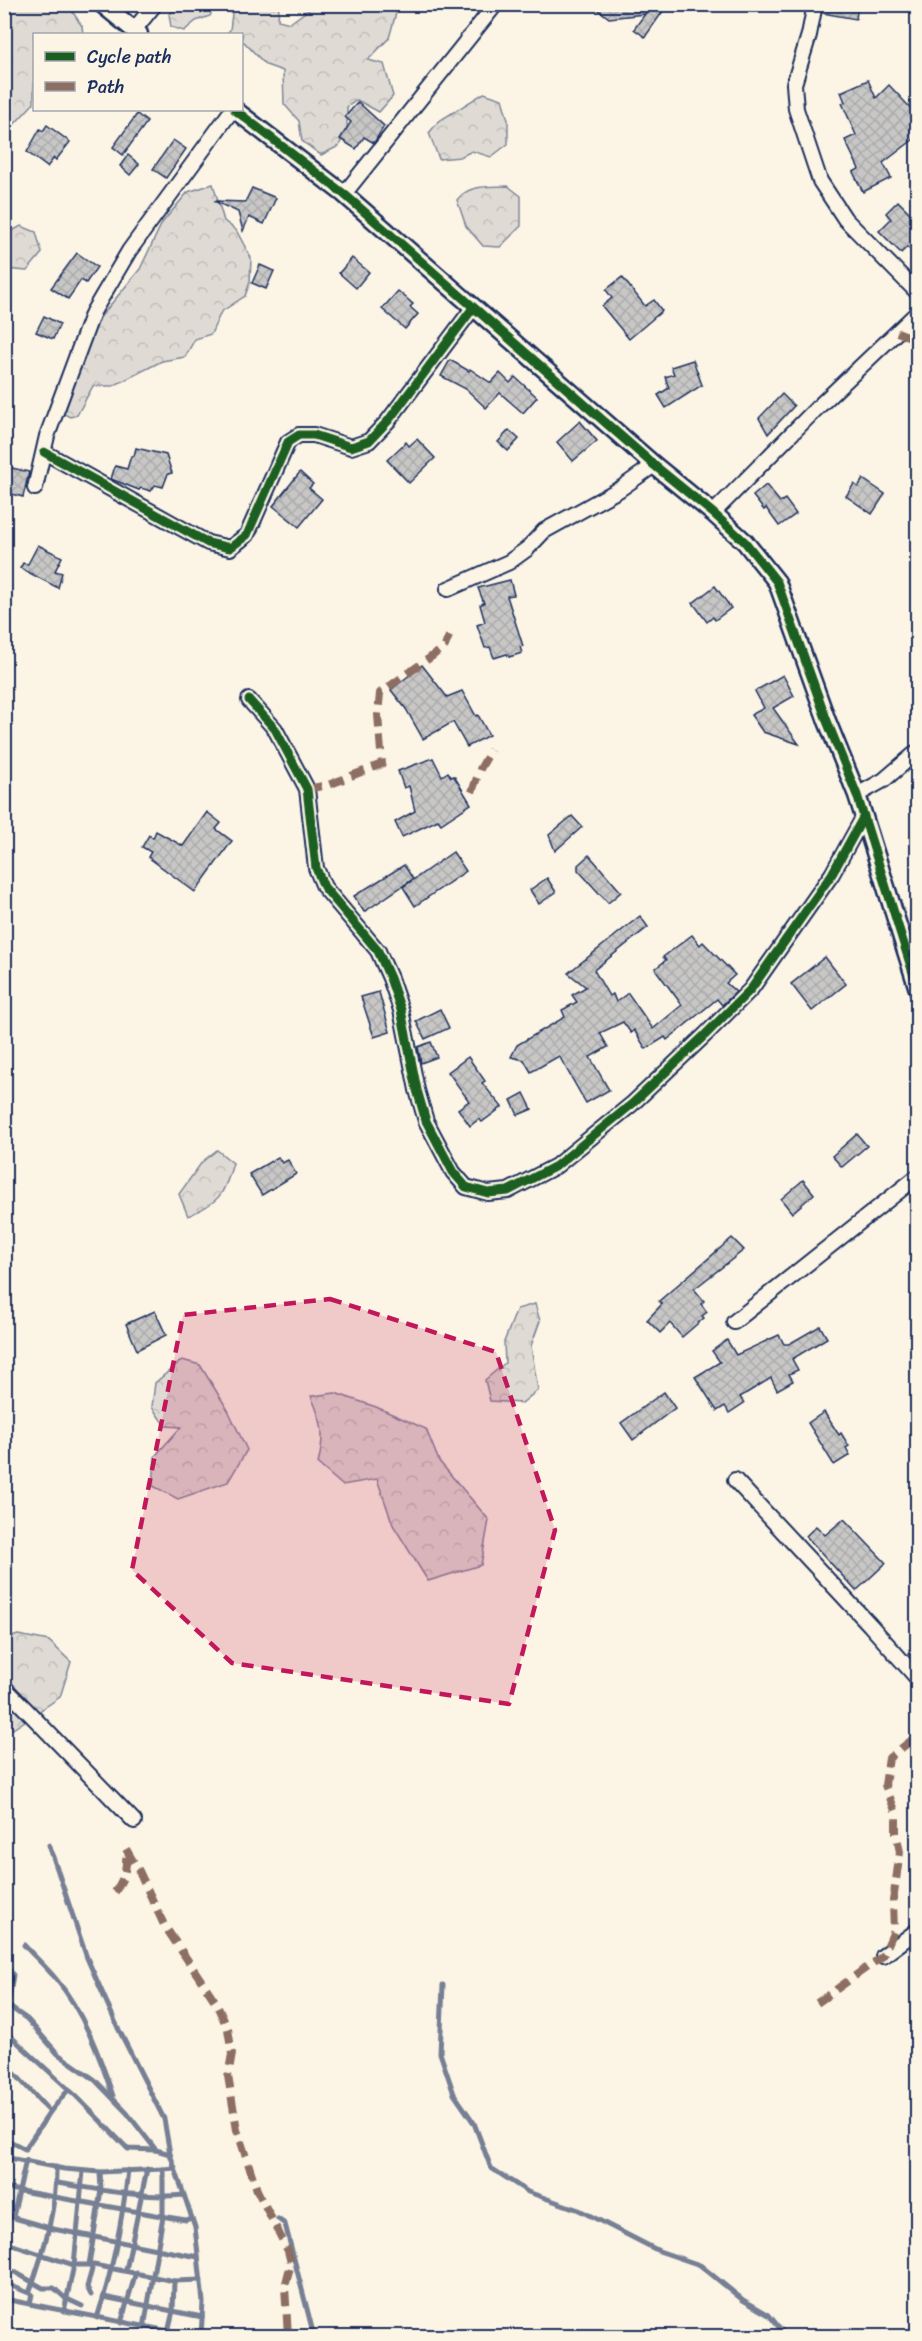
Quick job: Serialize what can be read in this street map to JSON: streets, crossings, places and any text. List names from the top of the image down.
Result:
{
  "legend": ["Cycle path", "Path"]
}
